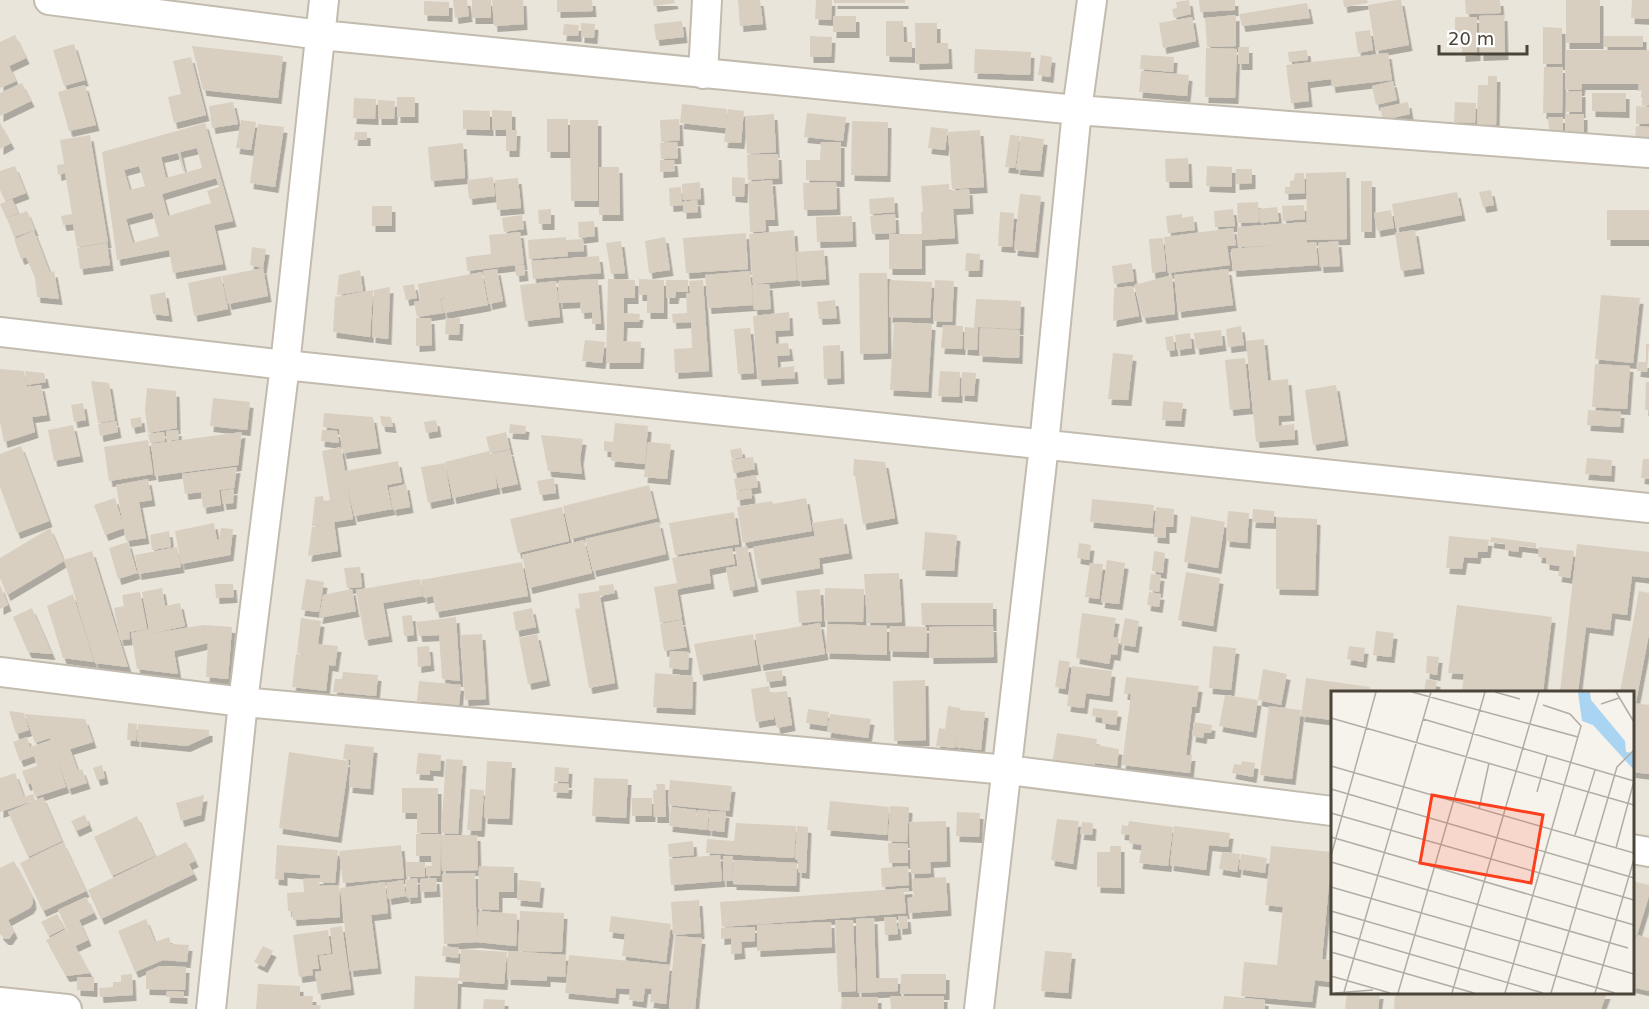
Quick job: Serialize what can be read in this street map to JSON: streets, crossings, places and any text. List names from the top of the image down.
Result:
{
  "scale_bar": "20 m"
}
